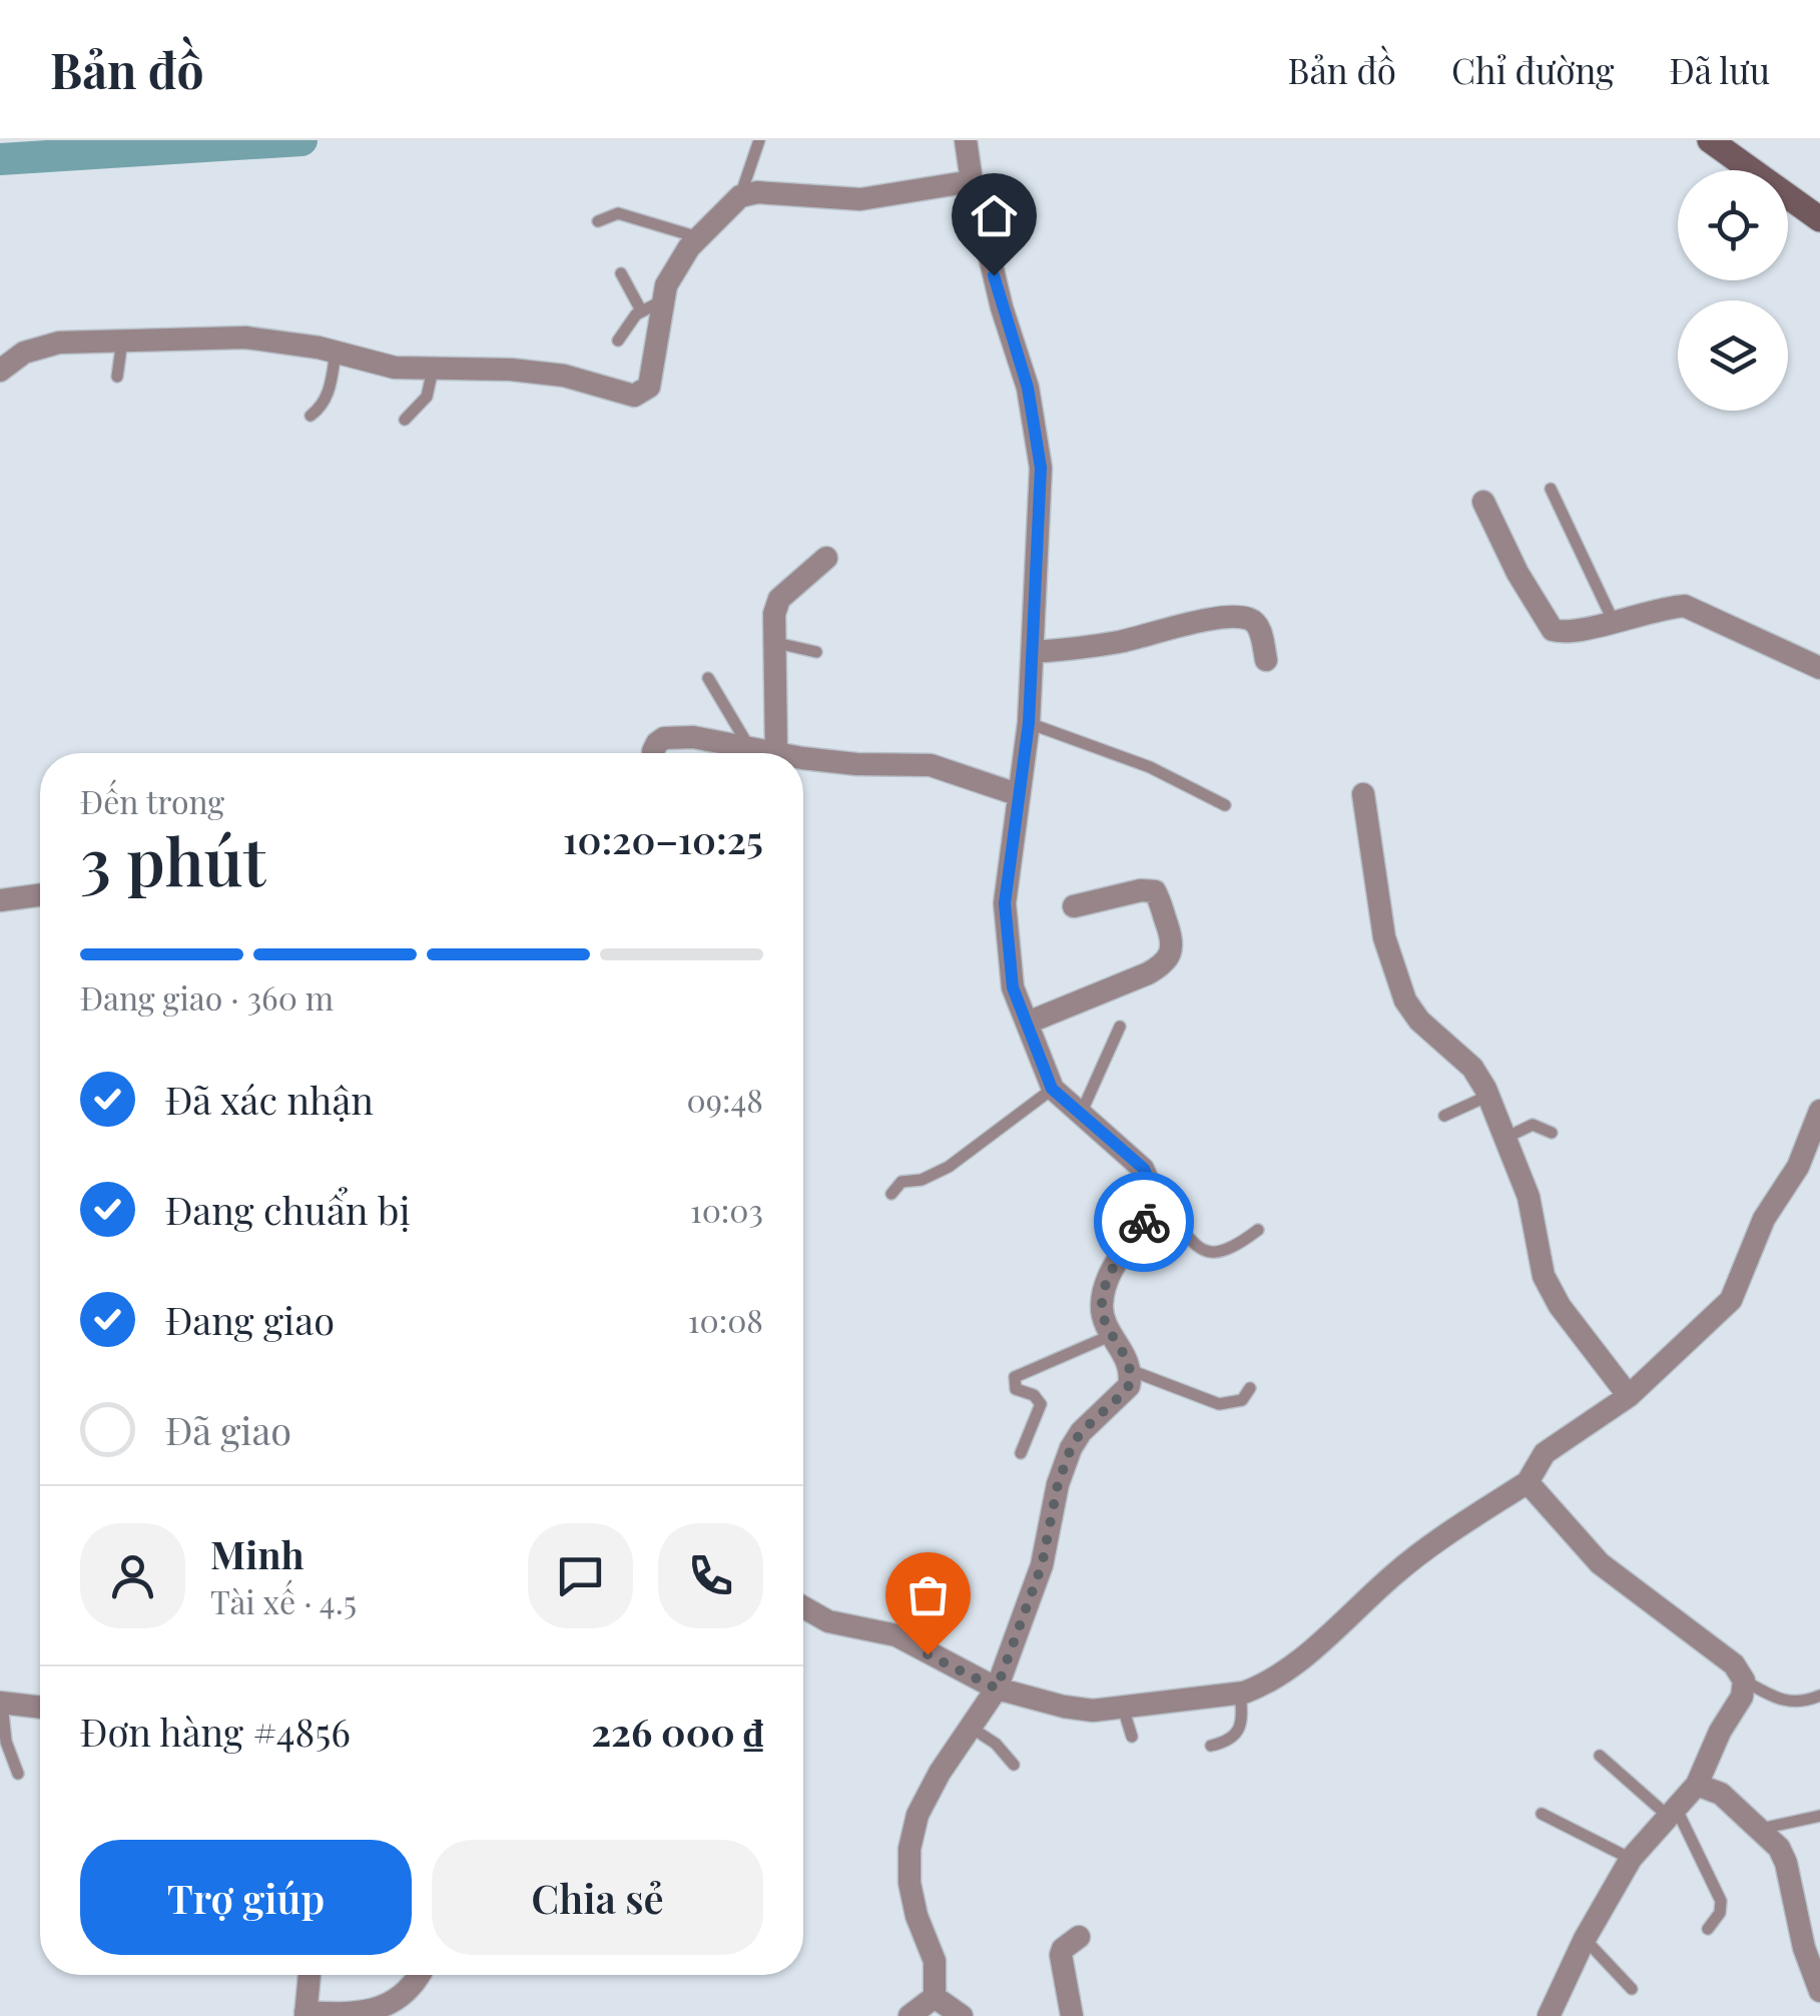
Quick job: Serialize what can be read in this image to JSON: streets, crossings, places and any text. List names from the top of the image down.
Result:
{
  "page": {
    "header": "Bản đồ",
    "nav": ["Bản đồ", "Chỉ đường", "Đã lưu"],
    "heading": ["3 phút", "Đến trong", "10:20–10:25"],
    "panel": [
      "Minh",
      "Tài xế · 4.5",
      "Đơn hàng #4856",
      "226 000 ₫"
    ],
    "bar": "Đang giao · 360 m",
    "list": [
      ["Đã xác nhận", "09:48"],
      ["Đang chuẩn bị", "10:03"],
      ["Đang giao", "10:08"],
      "Đã giao"
    ],
    "buttons": ["Trợ giúp", "Chia sẻ"]
  }
}
